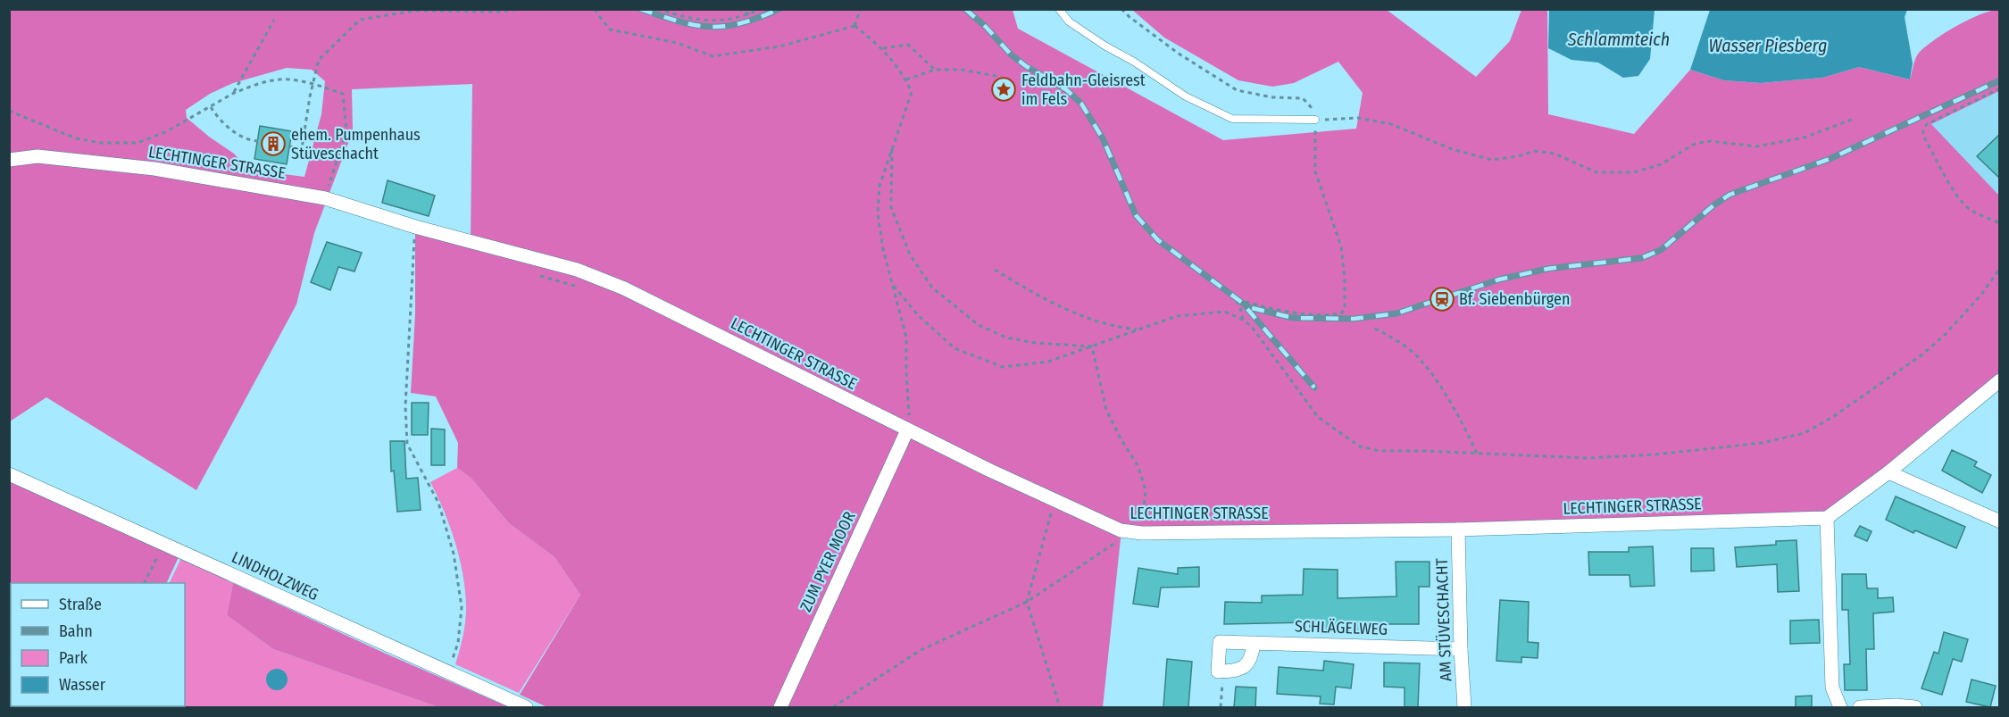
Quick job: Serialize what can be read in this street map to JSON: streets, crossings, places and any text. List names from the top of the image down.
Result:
{
  "streets": {
    "street": [
      "LECHTINGER STRASSE",
      "ZUM PYER MOOR",
      "LINDHOLZWEG",
      "AM STÜVESCHACHT",
      "SCHLÄGELWEG"
    ]
  },
  "crossings": [
    ["LECHTINGER STRASSE", "ZUM PYER MOOR"],
    ["LECHTINGER STRASSE", "AM STÜVESCHACHT"],
    ["AM STÜVESCHACHT", "SCHLÄGELWEG"]
  ],
  "water": ["Schlammteich", "Wasser Piesberg"],
  "places": {
    "place": ["Feldbahn-Gleisrest im Fels"],
    "building": ["ehem. Pumpenhaus Stüveschacht"],
    "station": ["Bf. Siebenbürgen"]
  },
  "legend": [
    "Straße",
    "Bahn",
    "Park",
    "Wasser"
  ]
}
